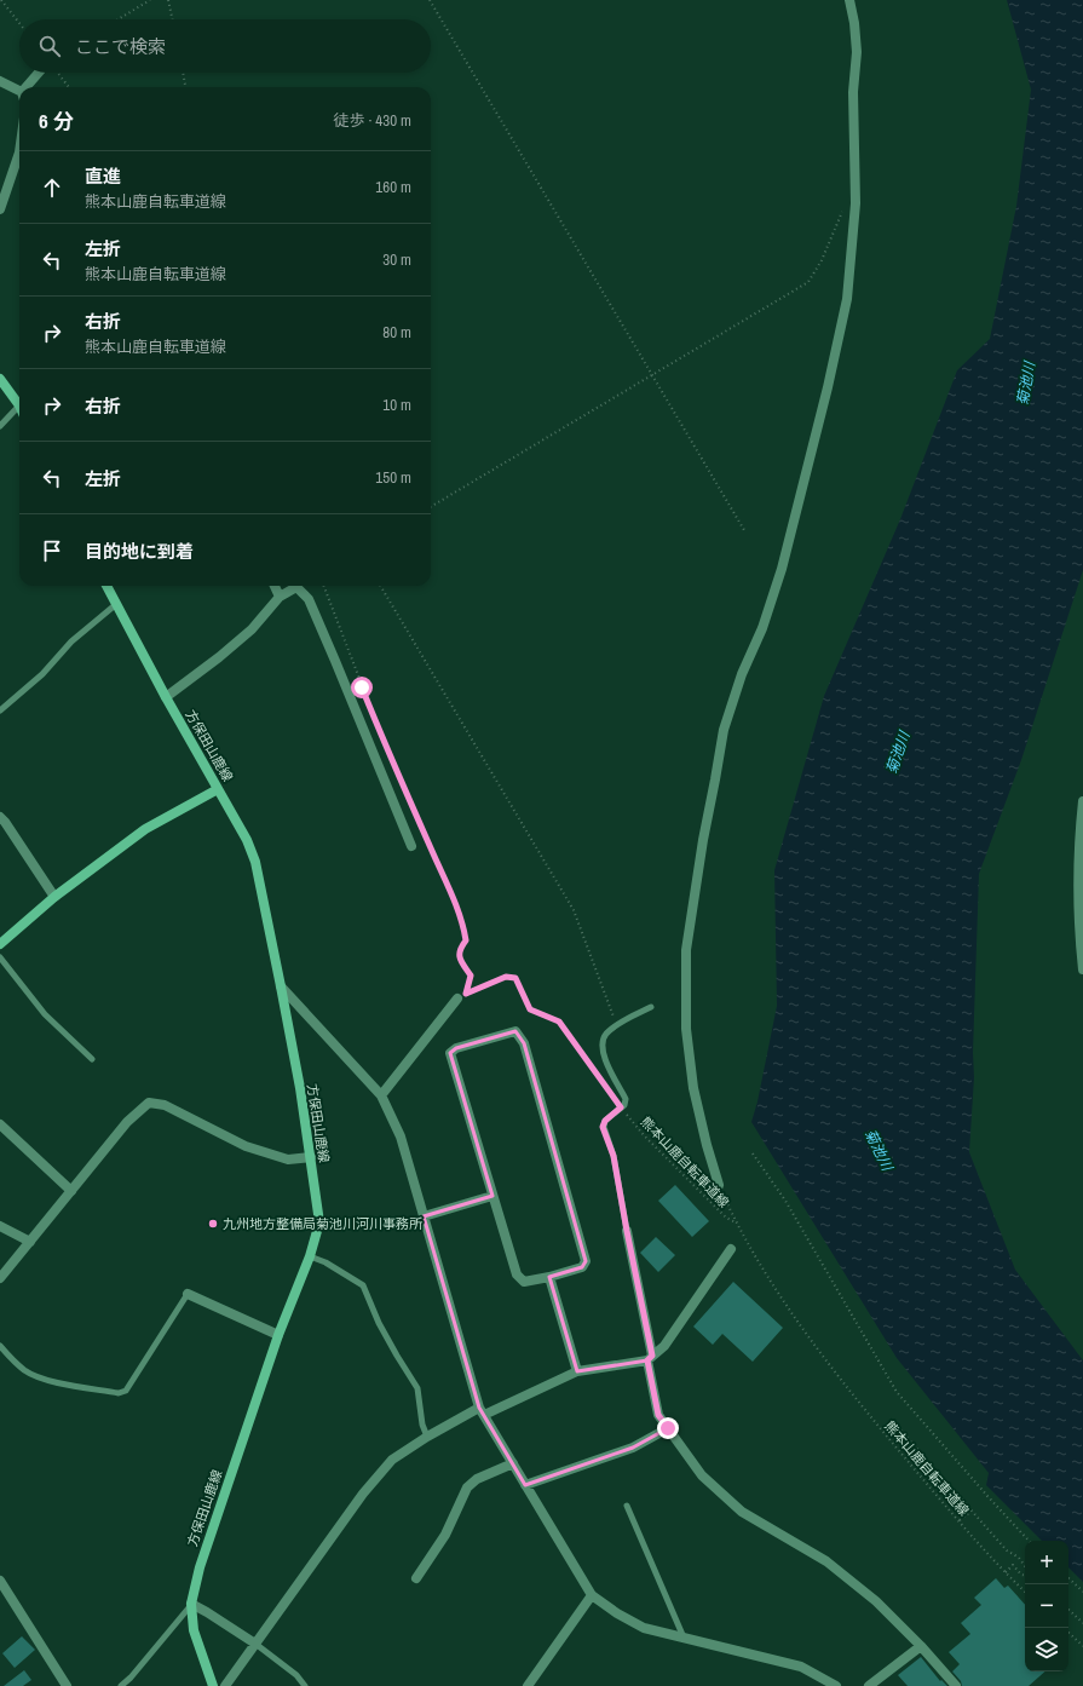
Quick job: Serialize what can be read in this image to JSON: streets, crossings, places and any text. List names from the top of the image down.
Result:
{
  "streets": {
    "main road": ["方保田山鹿線"],
    "path": ["熊本山鹿自転車道線"]
  },
  "water": ["菊池川"],
  "places": ["九州地方整備局菊池川河川事務所"],
  "page": {
    "search": "ここで検索",
    "heading": ["6 分", "徒歩 · 430 m"],
    "list": [
      ["直進", "熊本山鹿自転車道線", "160 m"],
      ["左折", "熊本山鹿自転車道線", "30 m"],
      ["右折", "熊本山鹿自転車道線", "80 m"],
      ["右折", "10 m"],
      ["左折", "150 m"],
      "目的地に到着"
    ],
    "map_buttons": ["+", "−"]
  }
}
